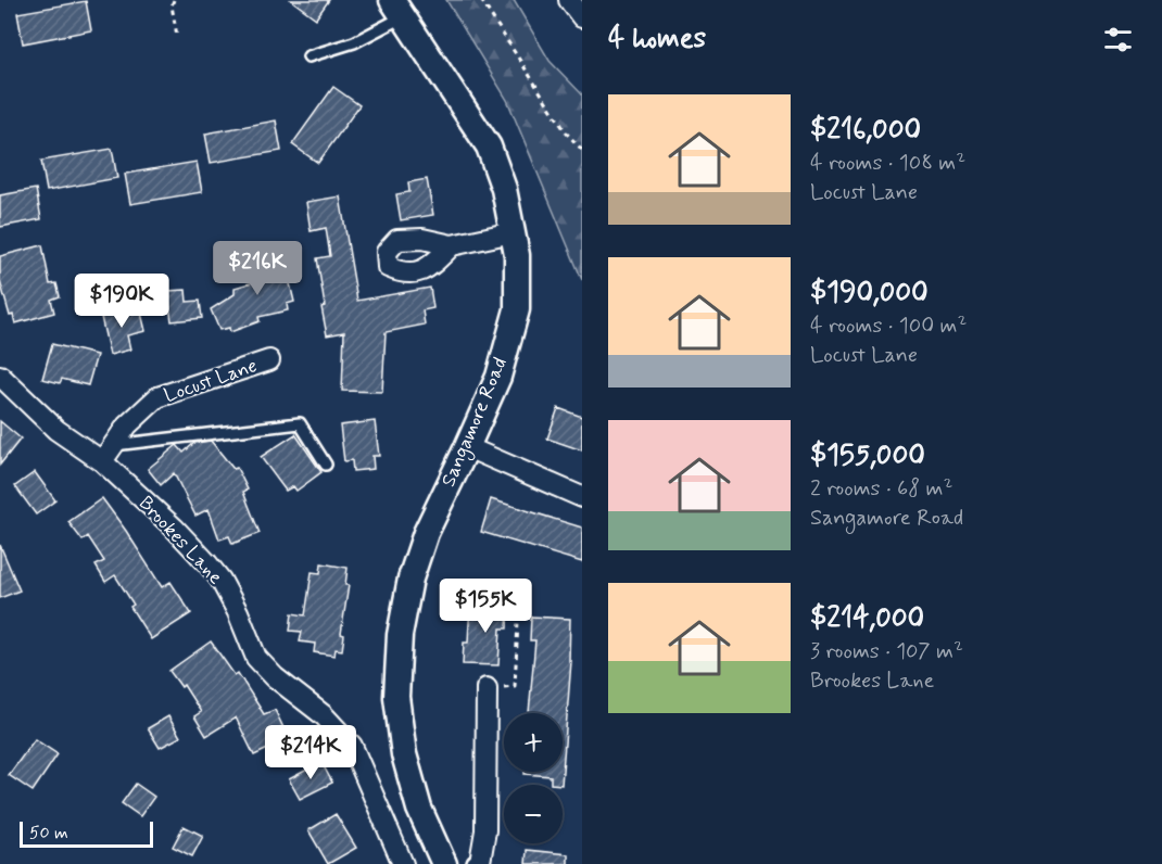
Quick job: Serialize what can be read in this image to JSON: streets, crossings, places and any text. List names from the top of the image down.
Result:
{
  "streets": {
    "street": ["Locust Lane", "Sangamore Road", "Brookes Lane"]
  },
  "crossings": [
    ["Locust Lane", "Brookes Lane"]
  ],
  "scale_bar": "50 m",
  "page": {
    "heading": "4 homes",
    "list": [
      {
        "name": "$216,000",
        "note": "4 rooms · 108 m² · Locust Lane"
      },
      {
        "name": "$190,000",
        "note": "4 rooms · 100 m² · Locust Lane"
      },
      {
        "name": "$155,000",
        "note": "2 rooms · 68 m² · Sangamore Road"
      },
      {
        "name": "$214,000",
        "note": "3 rooms · 107 m² · Brookes Lane"
      }
    ],
    "price": [
      "$216K",
      "$190K",
      "$155K",
      "$214K"
    ],
    "map_buttons": ["+", "−"],
    "scale": "50 m"
  }
}
